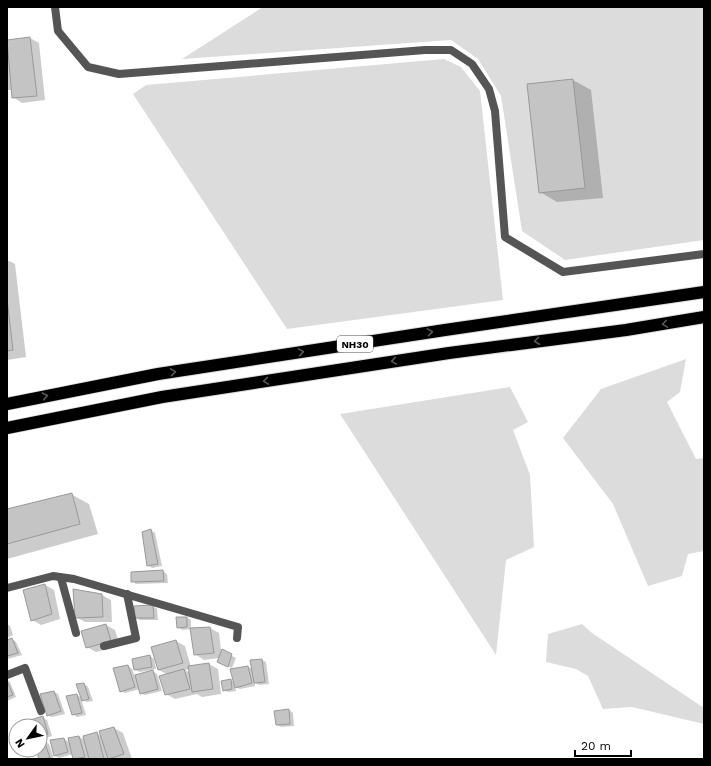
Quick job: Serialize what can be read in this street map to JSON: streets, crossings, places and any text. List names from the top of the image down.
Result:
{
  "streets": {
    "highway": ["NH30"]
  },
  "scale_bar": "20 m",
  "north": "bottom left"
}
